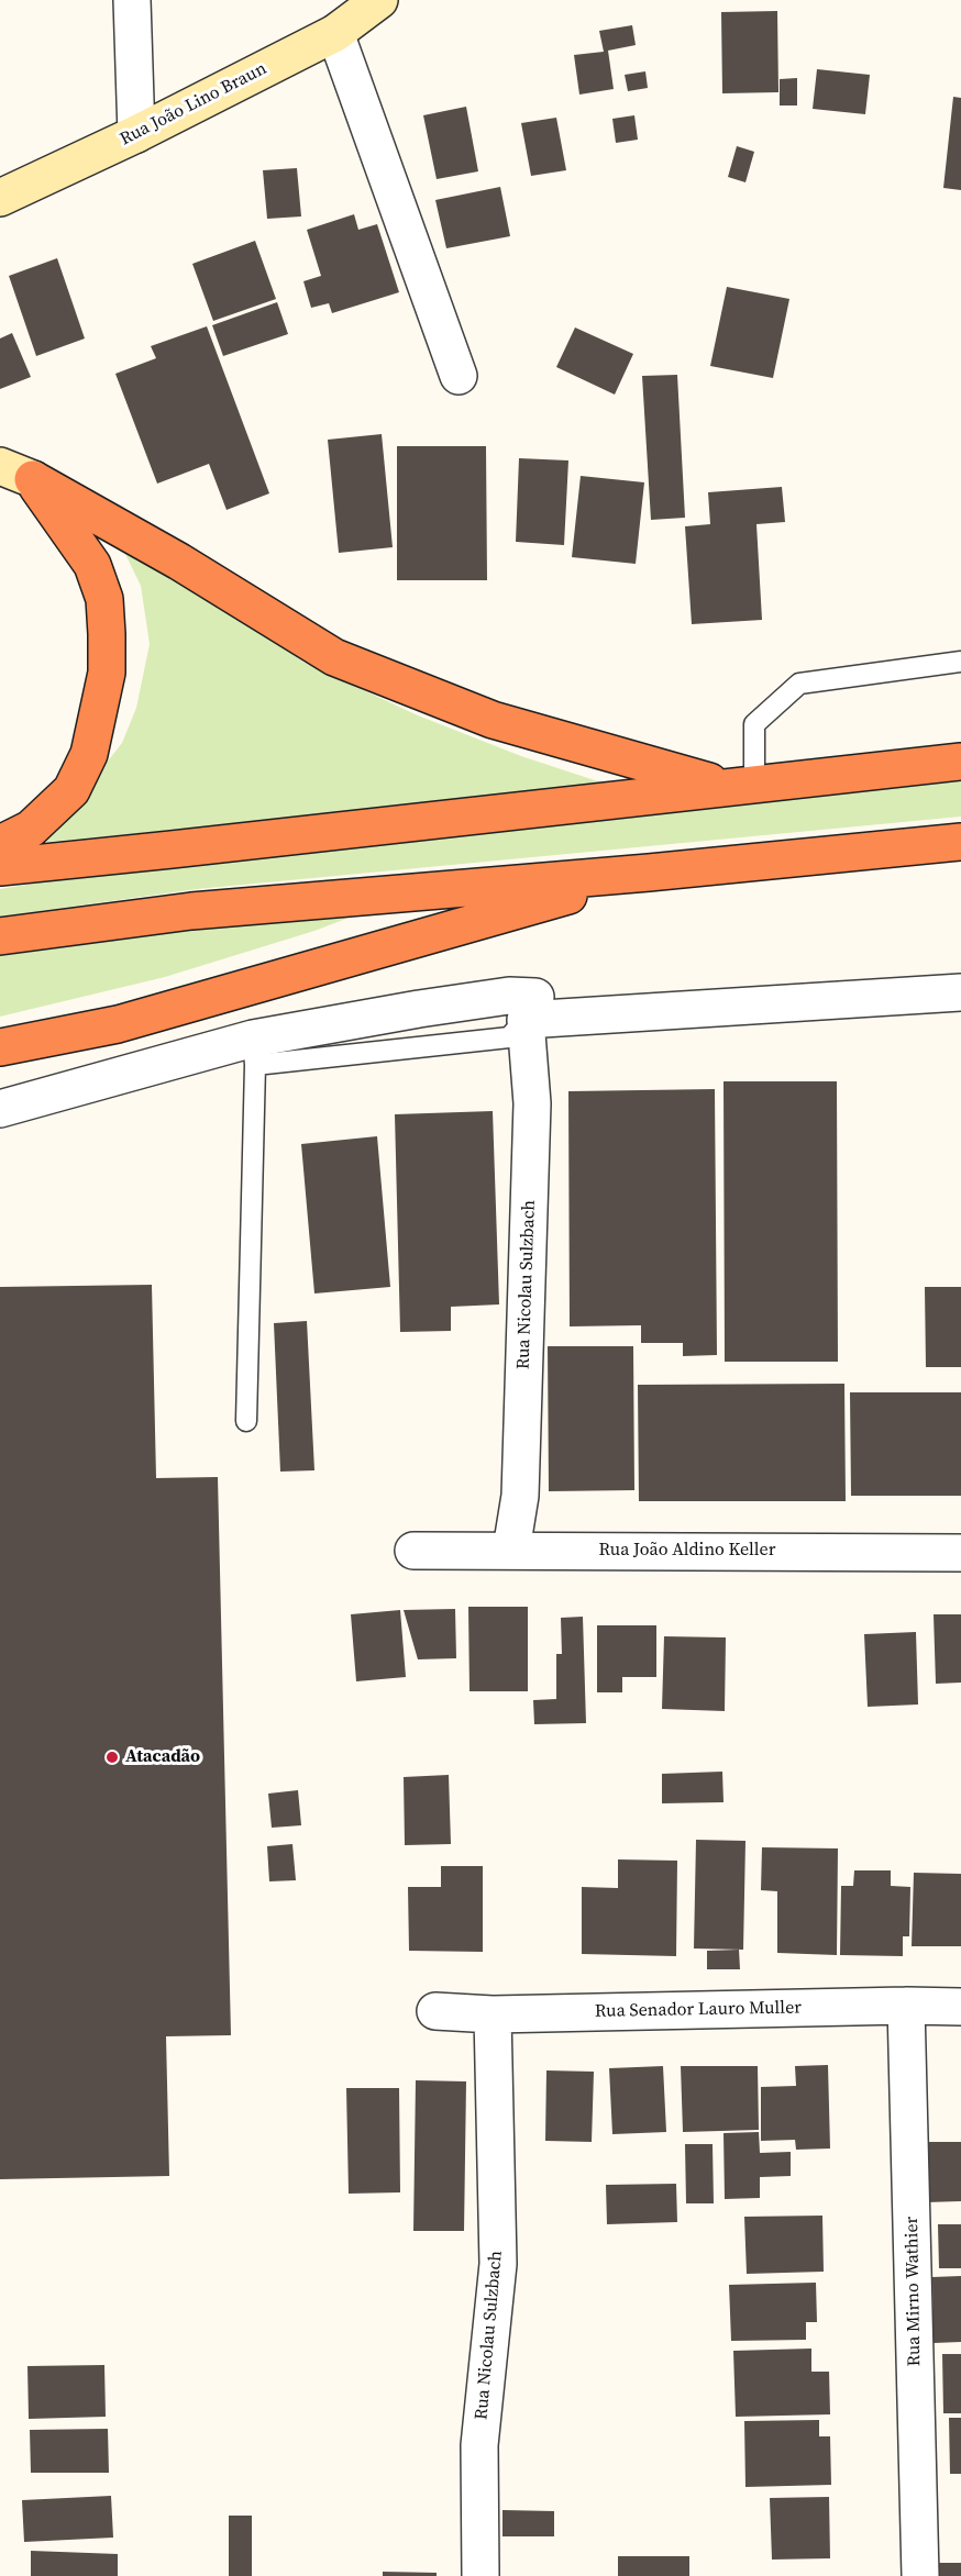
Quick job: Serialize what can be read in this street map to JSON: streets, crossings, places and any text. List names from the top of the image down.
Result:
{
  "streets": {
    "street": [
      "Rua João Lino Braun",
      "Rua Nicolau Sulzbach",
      "Rua João Aldino Keller",
      "Rua Senador Lauro Muller",
      "Rua Mirno Wathier"
    ]
  },
  "crossings": [
    ["Rua Nicolau Sulzbach", "Rua João Aldino Keller"],
    ["Rua Nicolau Sulzbach", "Rua Senador Lauro Muller"],
    ["Rua Senador Lauro Muller", "Rua Mirno Wathier"]
  ],
  "places": ["Atacadão"]
}
